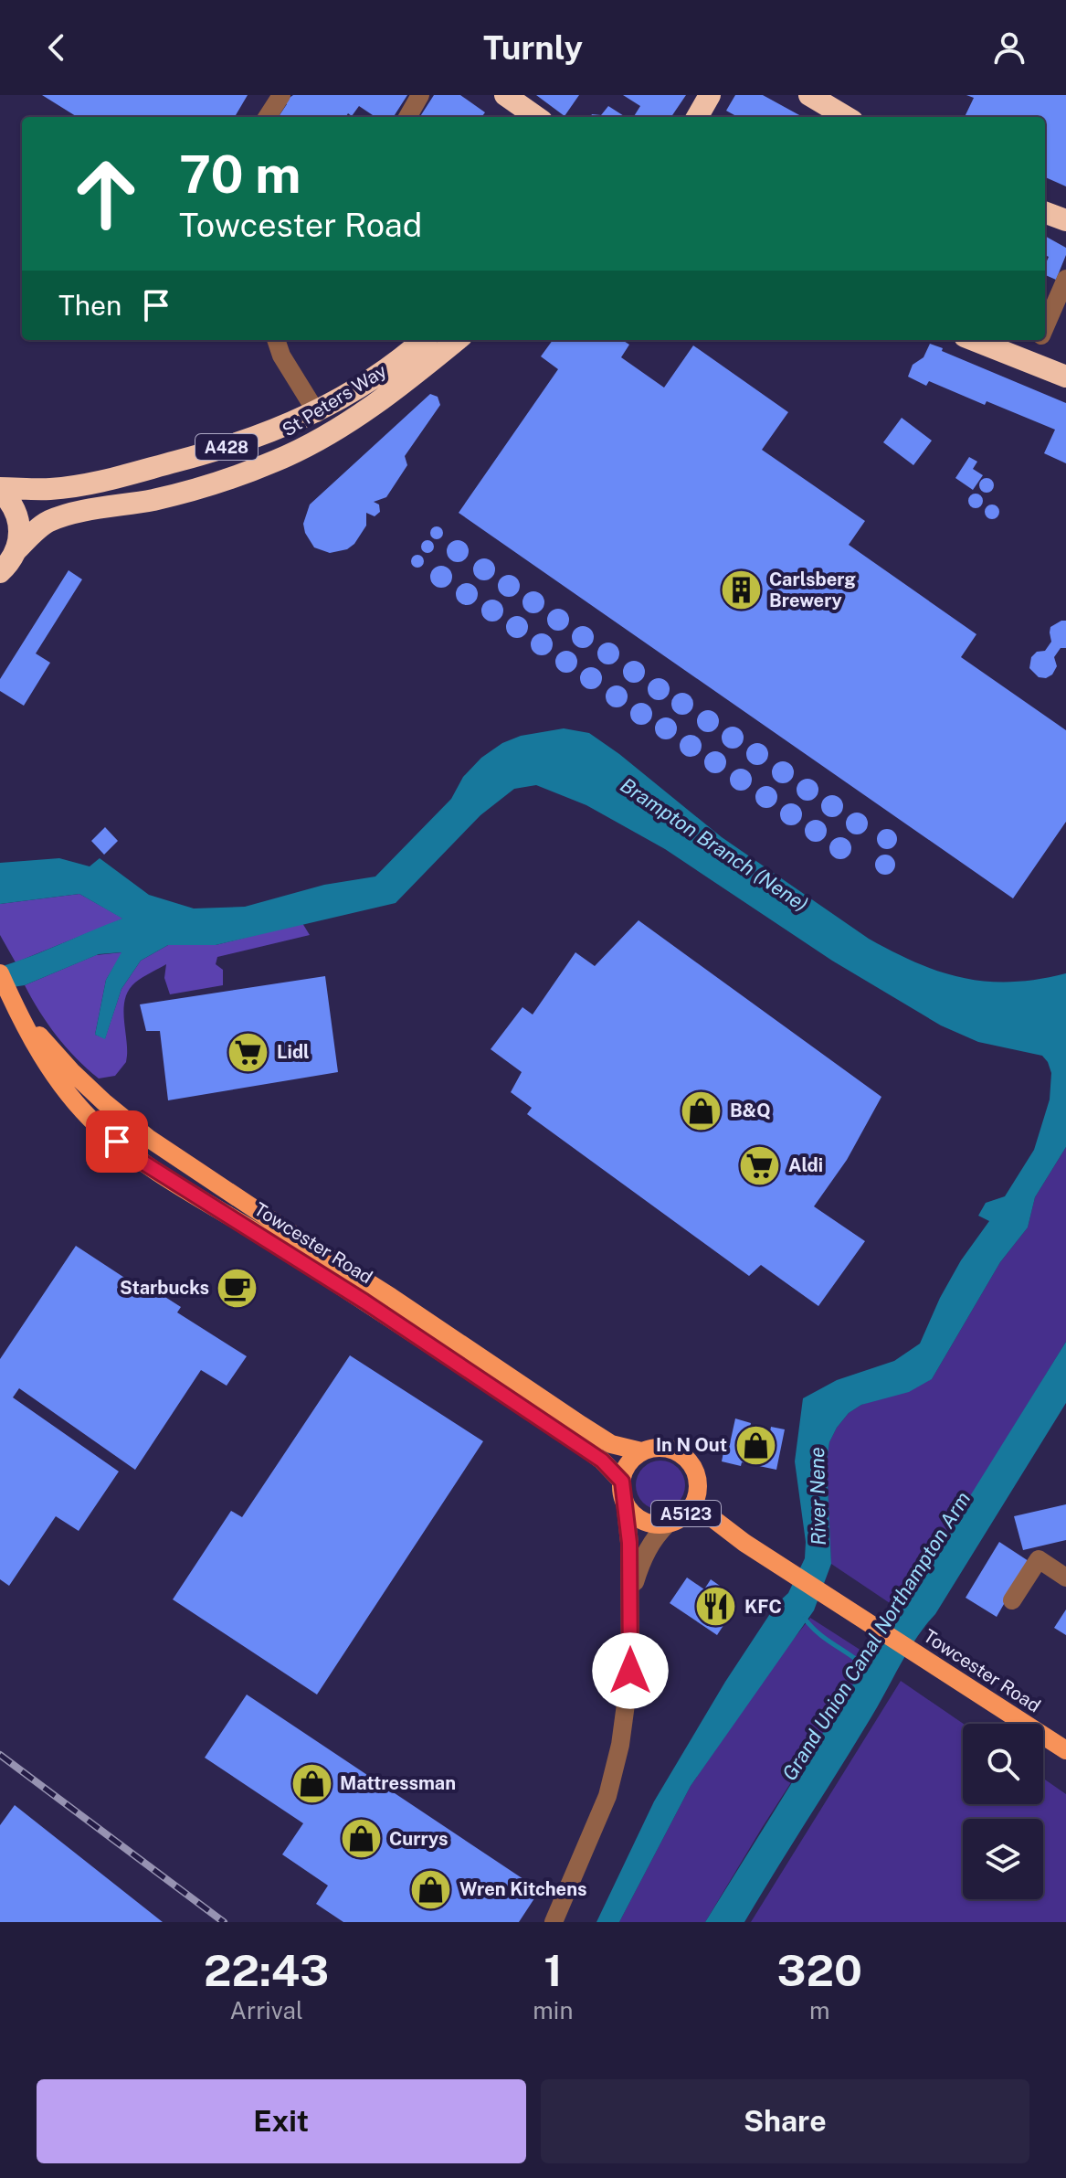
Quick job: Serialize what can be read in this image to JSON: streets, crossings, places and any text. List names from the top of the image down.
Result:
{
  "streets": {
    "highway": ["St Peters Way", "A428"],
    "main road": ["Towcester Road", "A5123"]
  },
  "crossings": [
    ["Towcester Road", "A5123"]
  ],
  "water": ["Brampton Branch (Nene)", "River Nene", "Grand Union Canal Northampton Arm"],
  "places": {
    "building": ["Carlsberg Brewery"],
    "supermarket": ["Lidl", "Aldi"],
    "shop": [
      "B&Q",
      "In N Out",
      "Mattressman",
      "Currys",
      "Wren Kitchens"
    ],
    "cafe": ["Starbucks"],
    "restaurant": ["KFC"]
  },
  "page": {
    "header": "Turnly",
    "turn": ["70 m", "Towcester Road"],
    "then": "Then",
    "eta": [
      "22:43",
      "Arrival",
      "1",
      "min",
      "320",
      "m"
    ],
    "buttons": ["Exit", "Share"]
  }
}
